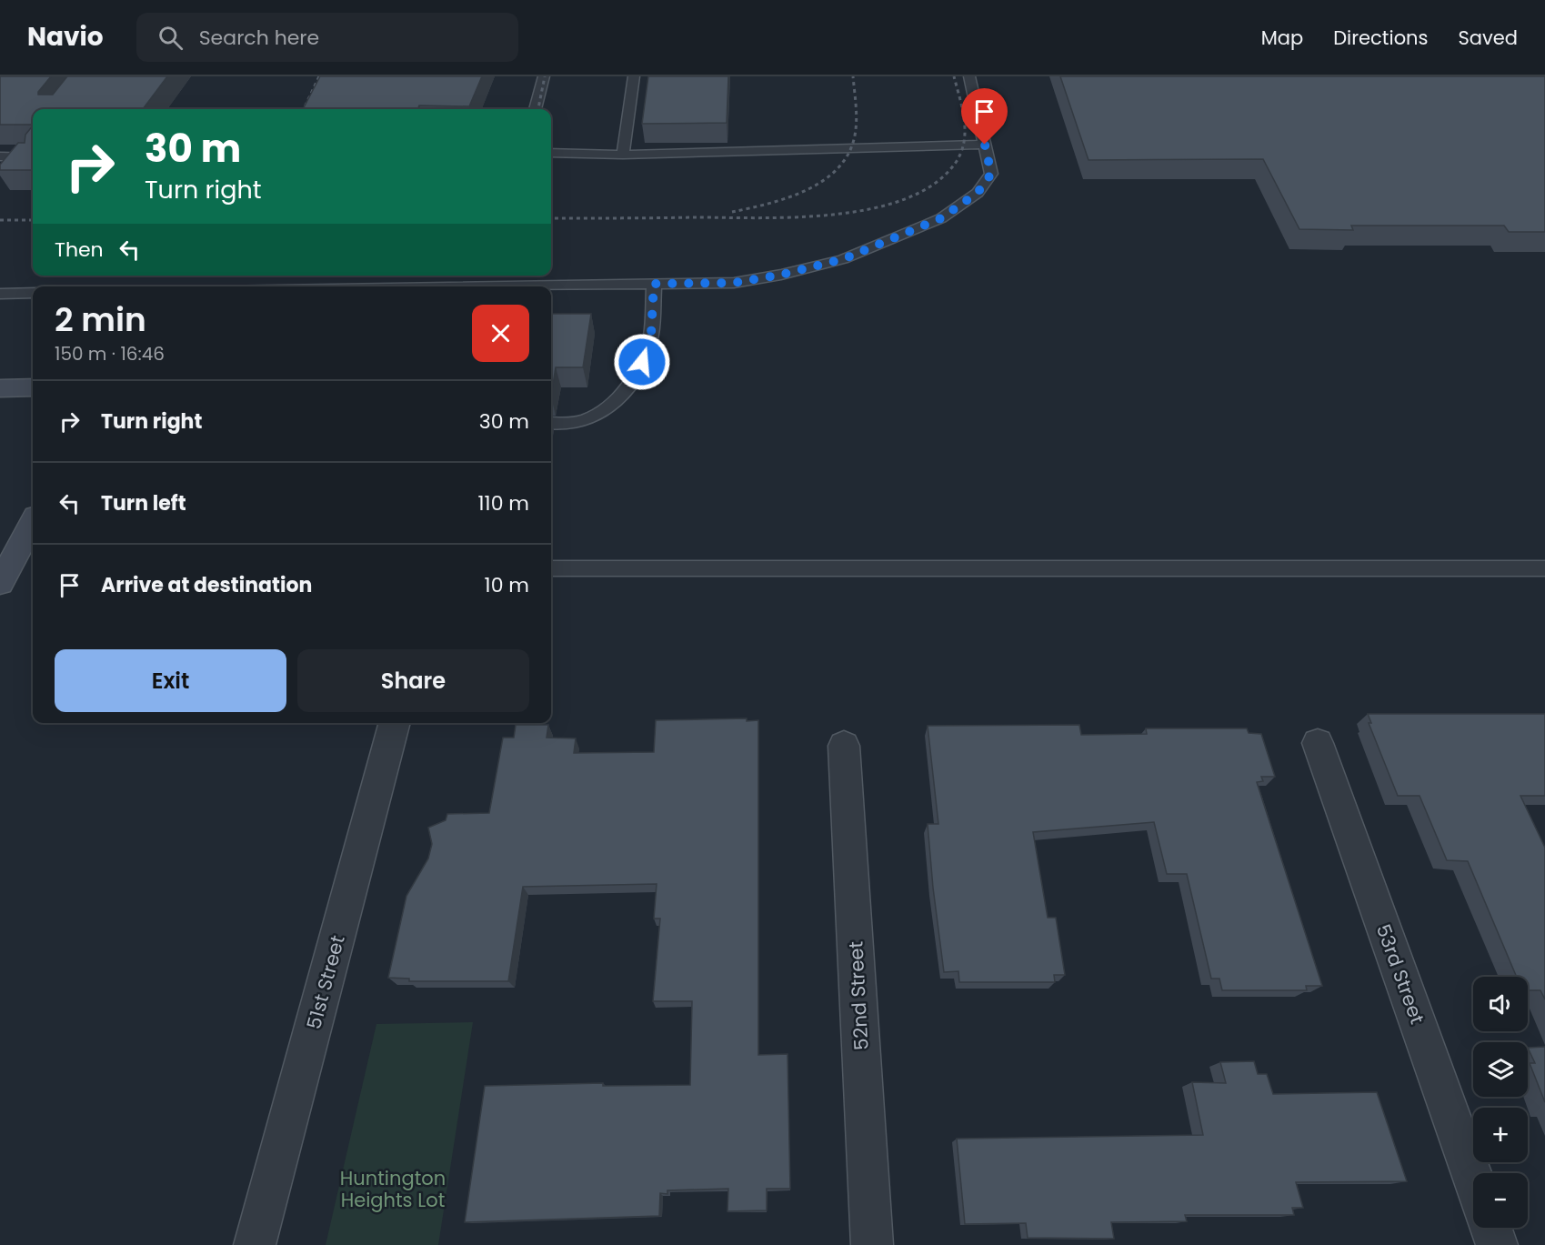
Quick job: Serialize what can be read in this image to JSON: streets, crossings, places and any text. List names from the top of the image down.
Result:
{
  "streets": {
    "street": ["53rd Street", "51st Street", "52nd Street"]
  },
  "parks": ["Huntington Heights Lot"],
  "page": {
    "header": "Navio",
    "search": "Search here",
    "nav": ["Map", "Directions", "Saved"],
    "turn": ["30 m", "Turn right"],
    "then": "Then",
    "heading": ["2 min", "150 m · 16:46"],
    "list": [
      {
        "name": "Turn right",
        "value": "30 m"
      },
      {
        "name": "Turn left",
        "value": "110 m"
      },
      {
        "name": "Arrive at destination",
        "value": "10 m"
      }
    ],
    "buttons": ["Exit", "Share"],
    "map_buttons": ["+", "−"]
  }
}
